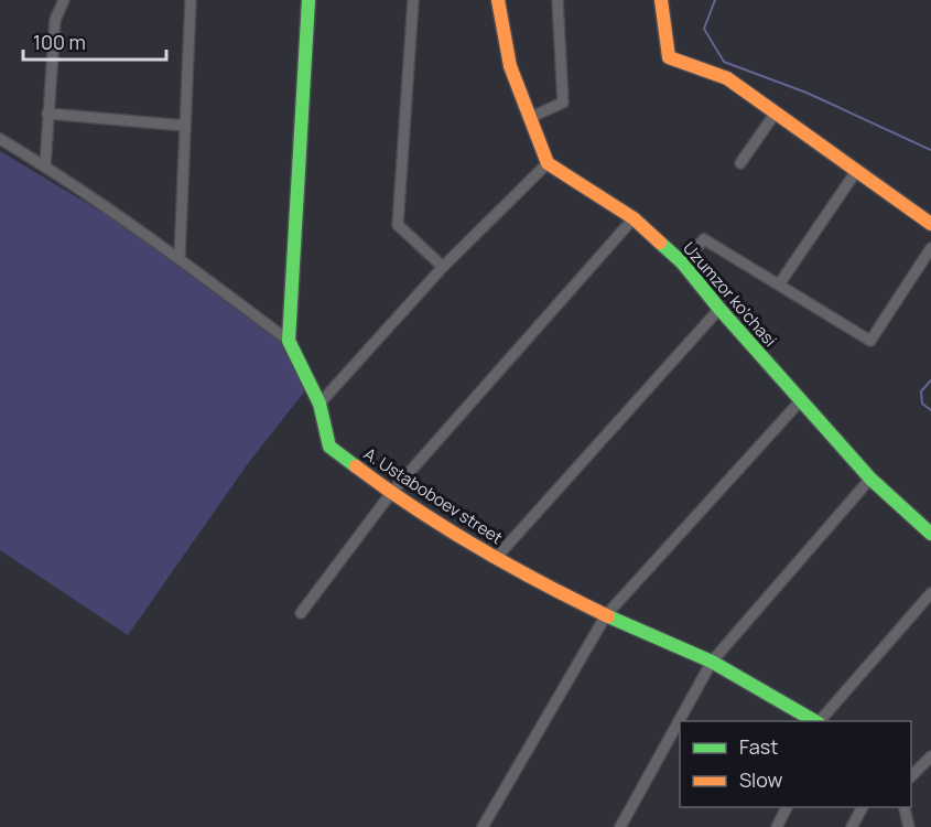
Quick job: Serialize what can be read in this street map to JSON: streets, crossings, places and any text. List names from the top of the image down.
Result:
{
  "streets": {
    "street": ["Uzumzor ko'chasi", "A. Ustaboboev street"]
  },
  "legend": ["Fast", "Slow"],
  "scale_bar": "100 m"
}
